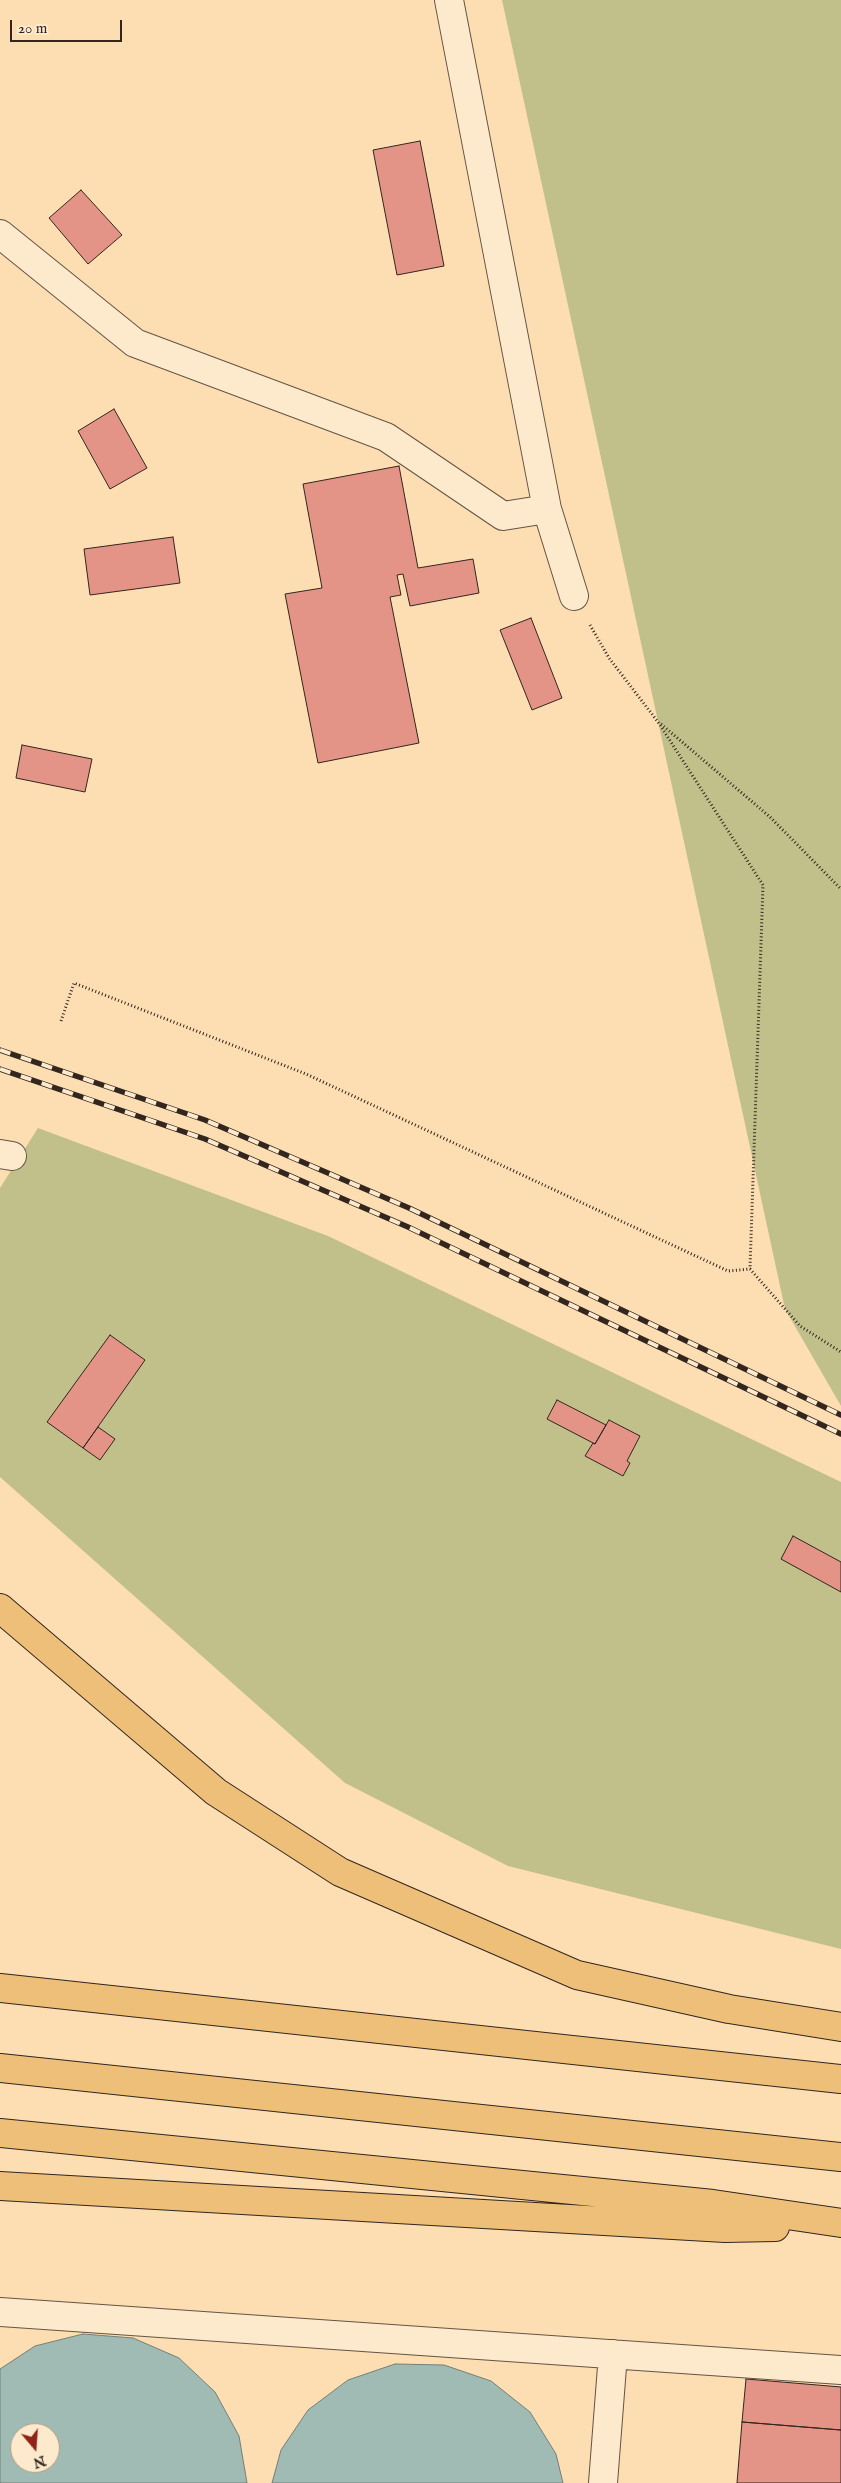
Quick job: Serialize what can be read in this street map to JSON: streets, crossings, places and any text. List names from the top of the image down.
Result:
{
  "scale_bar": "20 m",
  "north": "bottom"
}
